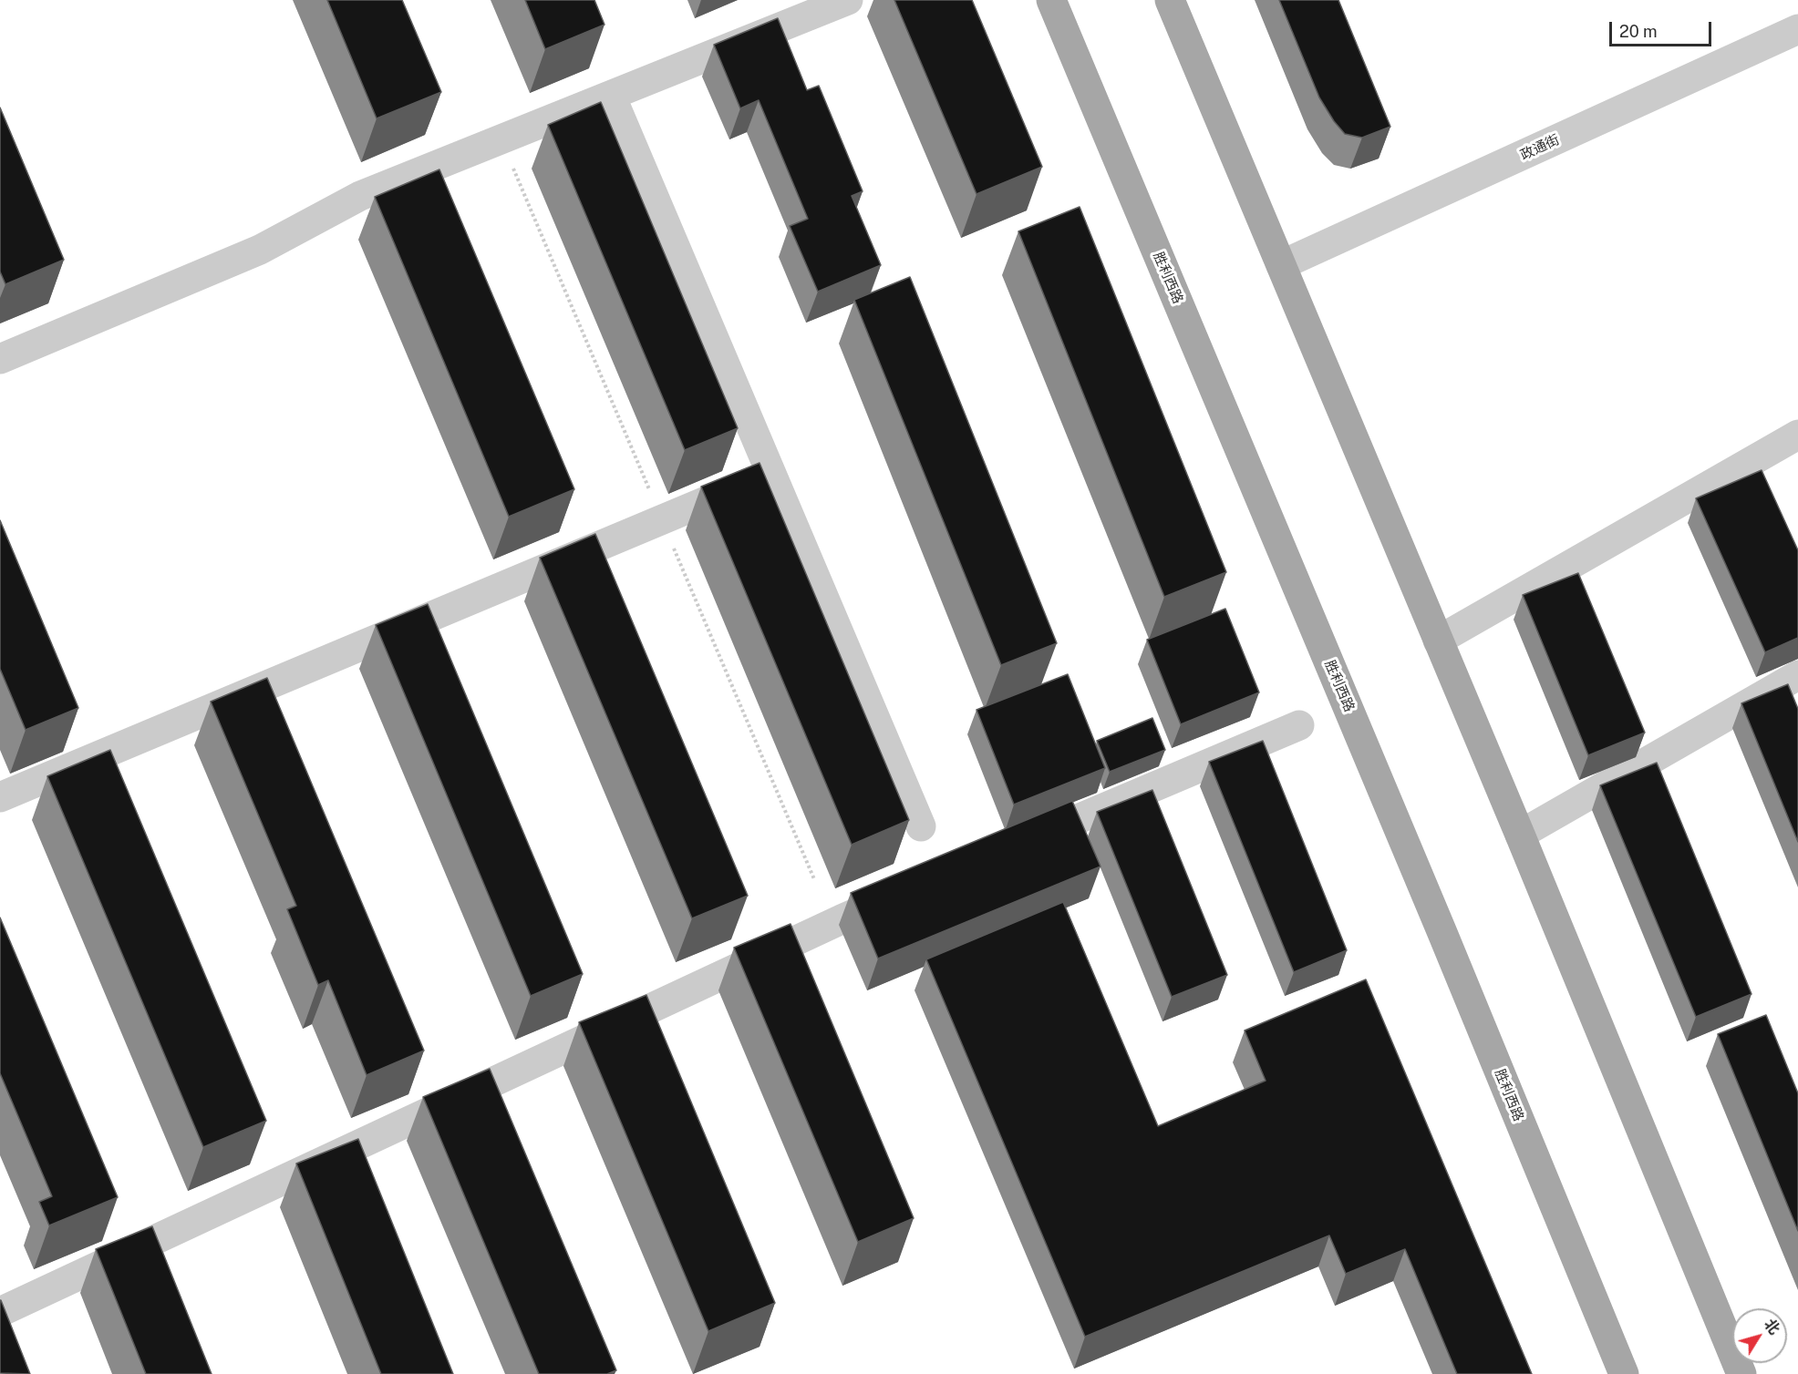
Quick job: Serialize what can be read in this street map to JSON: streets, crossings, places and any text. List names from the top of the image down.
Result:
{
  "streets": {
    "main road": ["胜利西路"],
    "street": ["政通街"]
  },
  "scale_bar": "20 m",
  "north": "top right"
}
